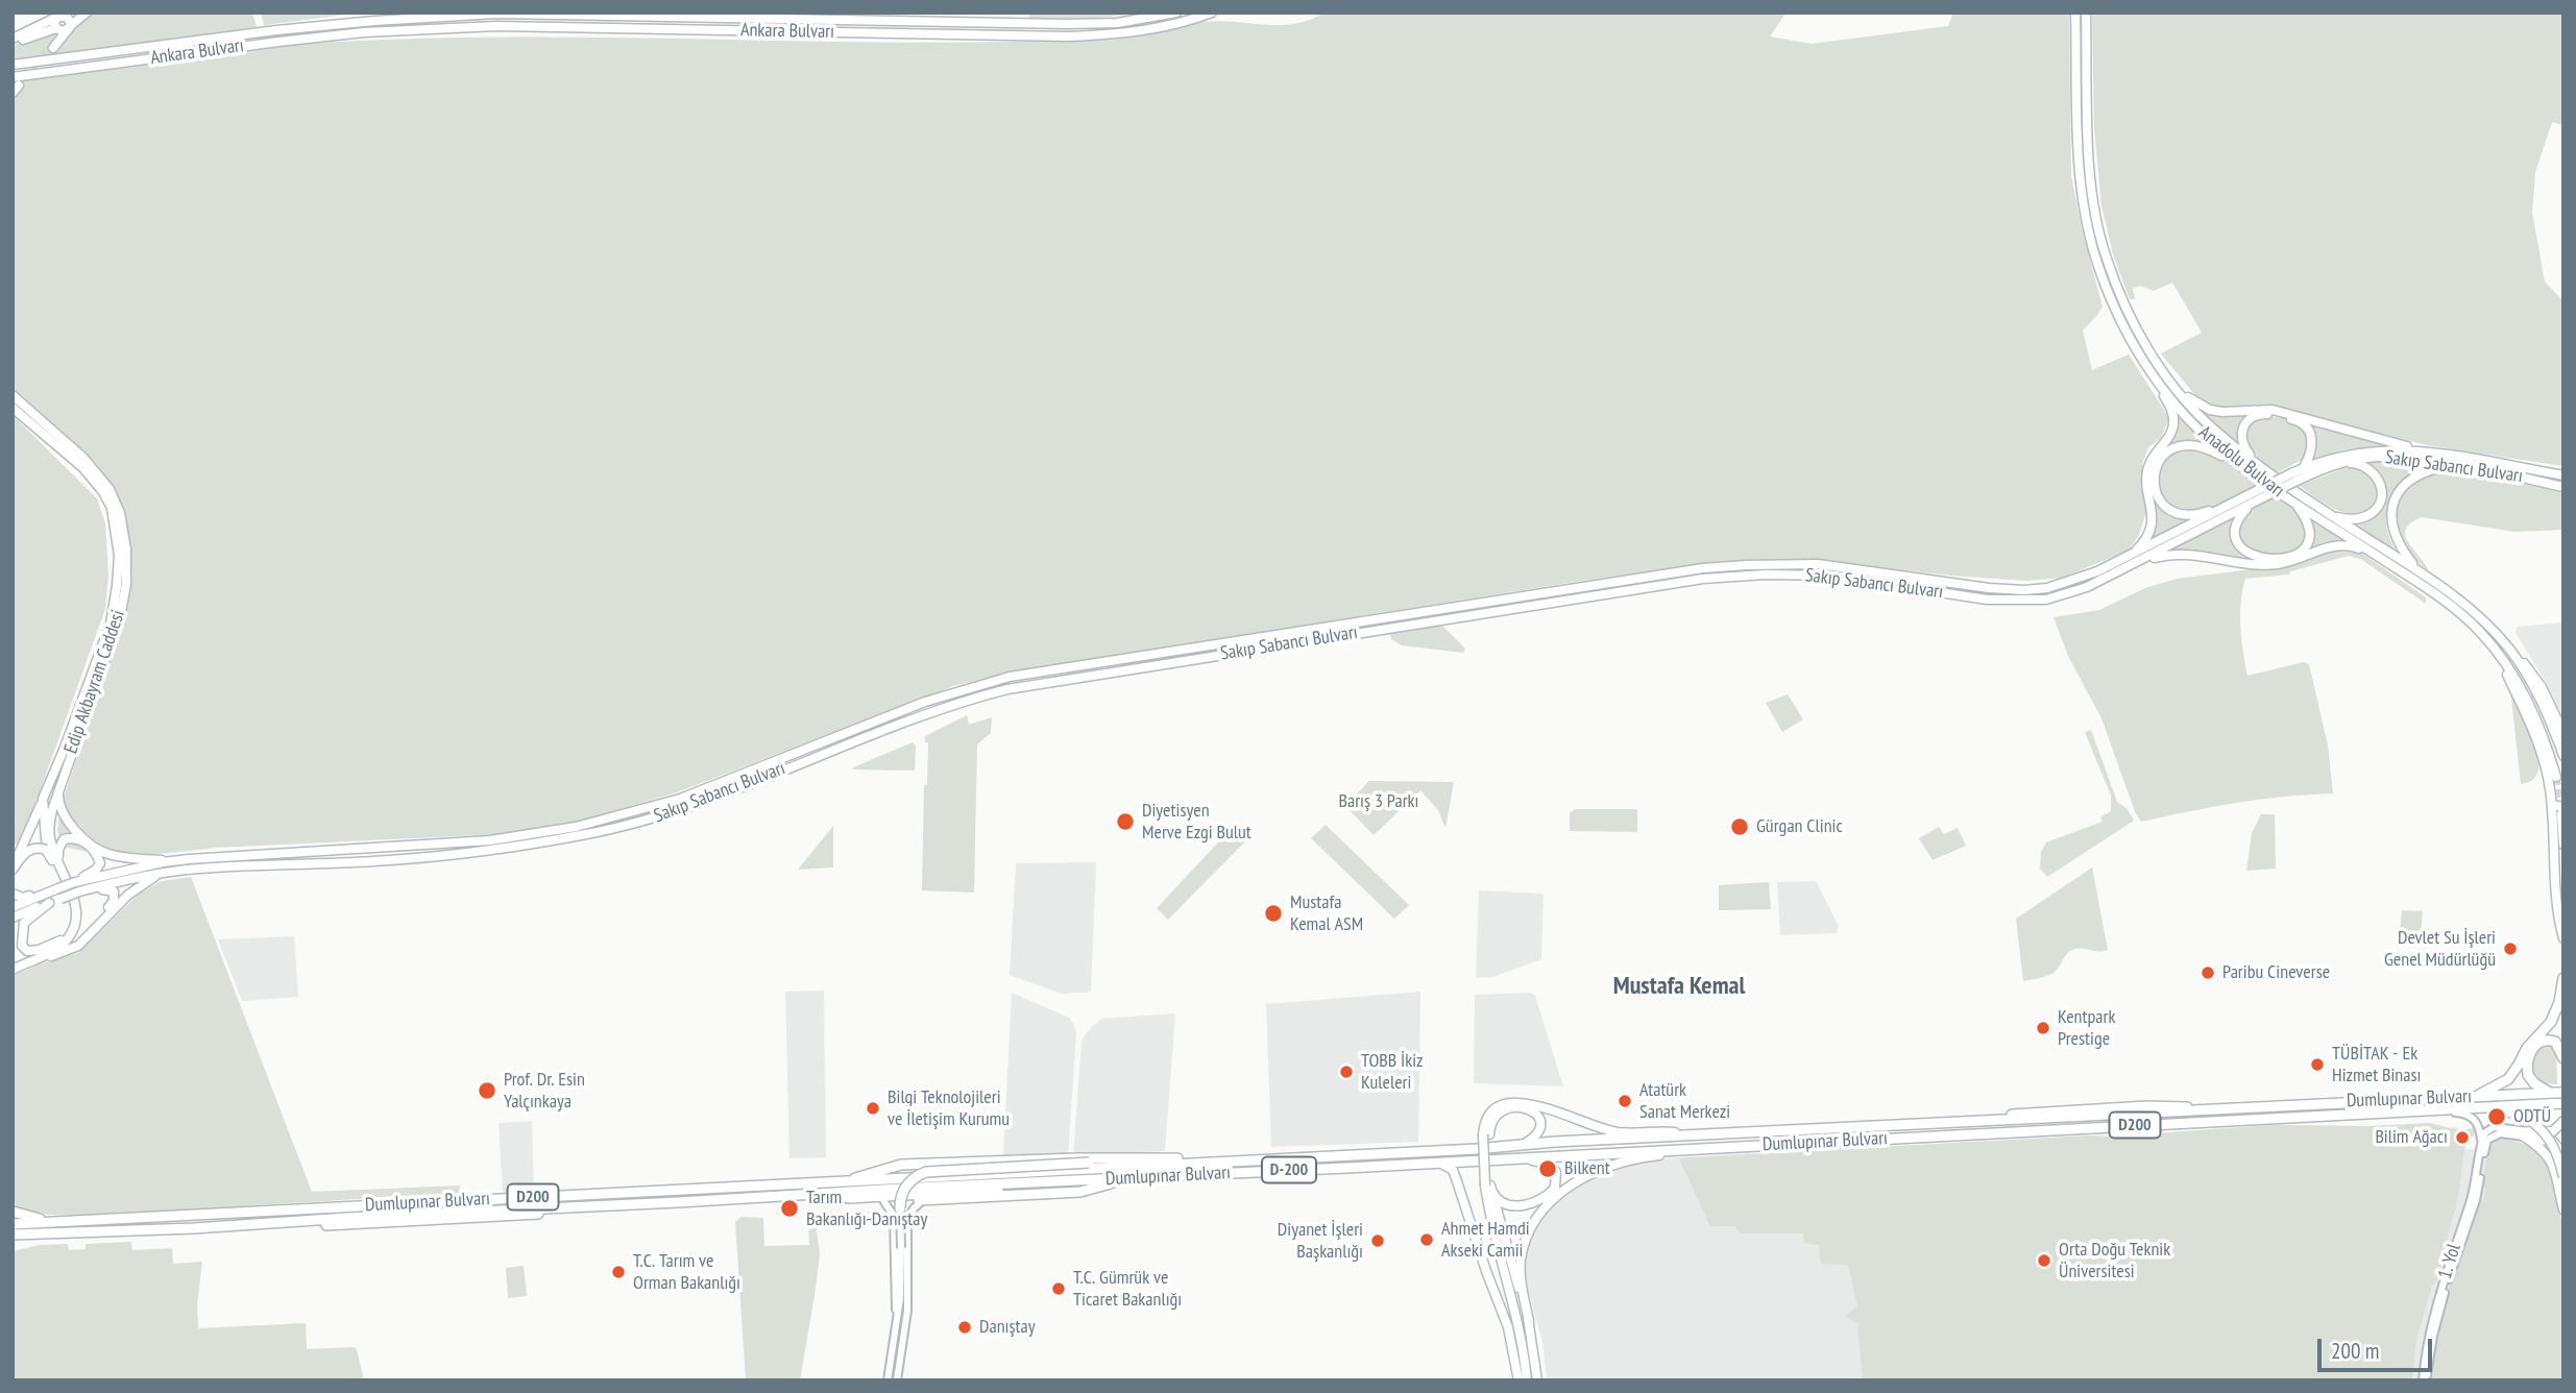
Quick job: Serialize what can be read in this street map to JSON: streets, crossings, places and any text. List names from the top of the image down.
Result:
{
  "streets": {
    "highway": ["Dumlupınar Bulvarı", "D200", "D-200"],
    "main road": [
      "Ankara Bulvarı",
      "Anadolu Bulvarı",
      "Sakıp Sabancı Bulvarı",
      "Edip Akbayram Caddesi",
      "1. Yol"
    ]
  },
  "crossings": [
    ["Sakıp Sabancı Bulvarı", "Edip Akbayram Caddesi"]
  ],
  "districts": ["Mustafa Kemal"],
  "parks": ["Barış 3 Parkı"],
  "places": [
    "Diyetisyen Merve Ezgi Bulut",
    "Gürgan Clinic",
    "Mustafa Kemal ASM",
    "Devlet Su İşleri Genel Müdürlüğü",
    "Paribu Cineverse",
    "Kentpark Prestige",
    "TÜBİTAK - Ek Hizmet Binası",
    "TOBB İkiz Kuleleri",
    "Prof. Dr. Esin Yalçınkaya",
    "Atatürk Sanat Merkezi",
    "Bilgi Teknolojileri ve İletişim Kurumu",
    "ODTÜ",
    "Bilim Ağacı",
    "Bilkent",
    "Tarım Bakanlığı-Danıştay",
    "Ahmet Hamdi Akseki Camii",
    "Diyanet İşleri Başkanlığı",
    "Orta Doğu Teknik Üniversitesi",
    "T.C. Tarım ve Orman Bakanlığı",
    "T.C. Gümrük ve Ticaret Bakanlığı",
    "Danıştay"
  ],
  "scale_bar": "200 m"
}
